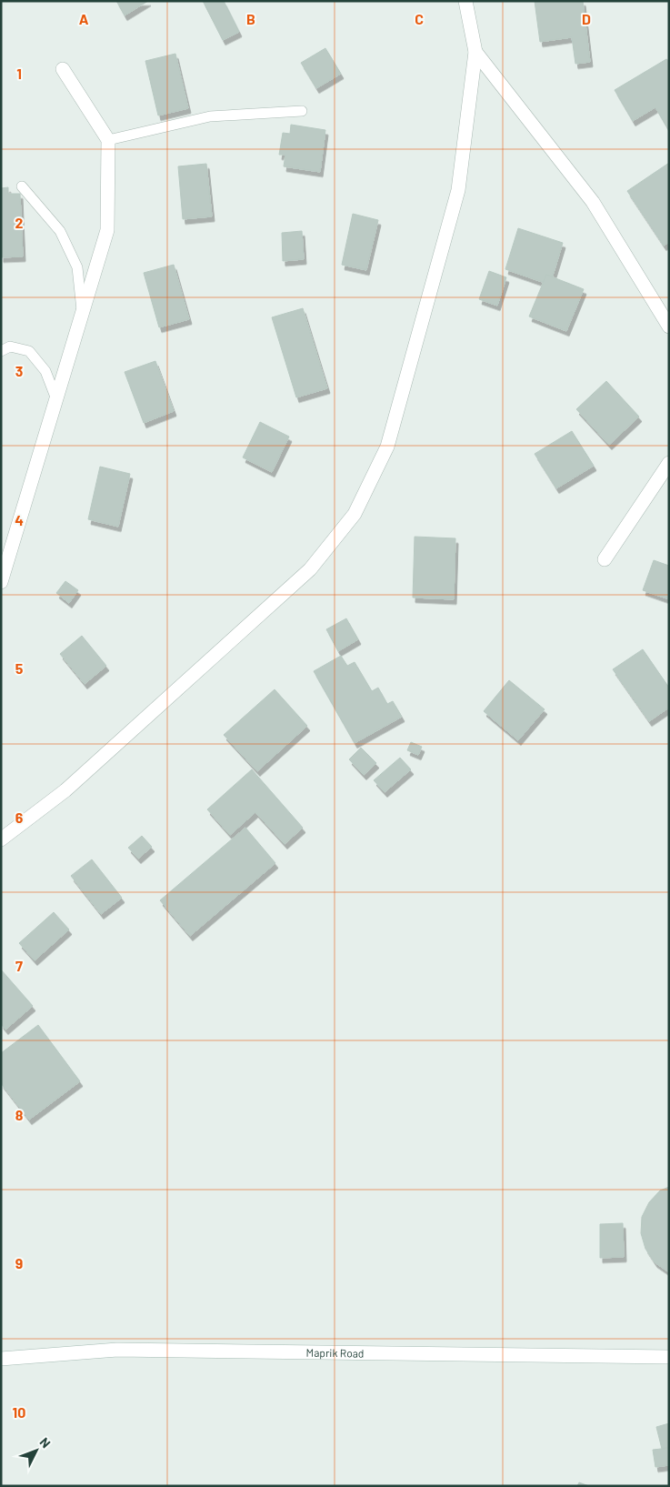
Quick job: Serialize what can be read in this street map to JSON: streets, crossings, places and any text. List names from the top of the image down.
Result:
{
  "streets": {
    "street": ["Maprik Road"]
  },
  "north": "top right",
  "grid": {
    "columns": [
      "A",
      "B",
      "C",
      "D"
    ],
    "rows": [
      "1",
      "2",
      "3",
      "4",
      "5",
      "6",
      "7",
      "8",
      "9",
      "10"
    ]
  }
}
